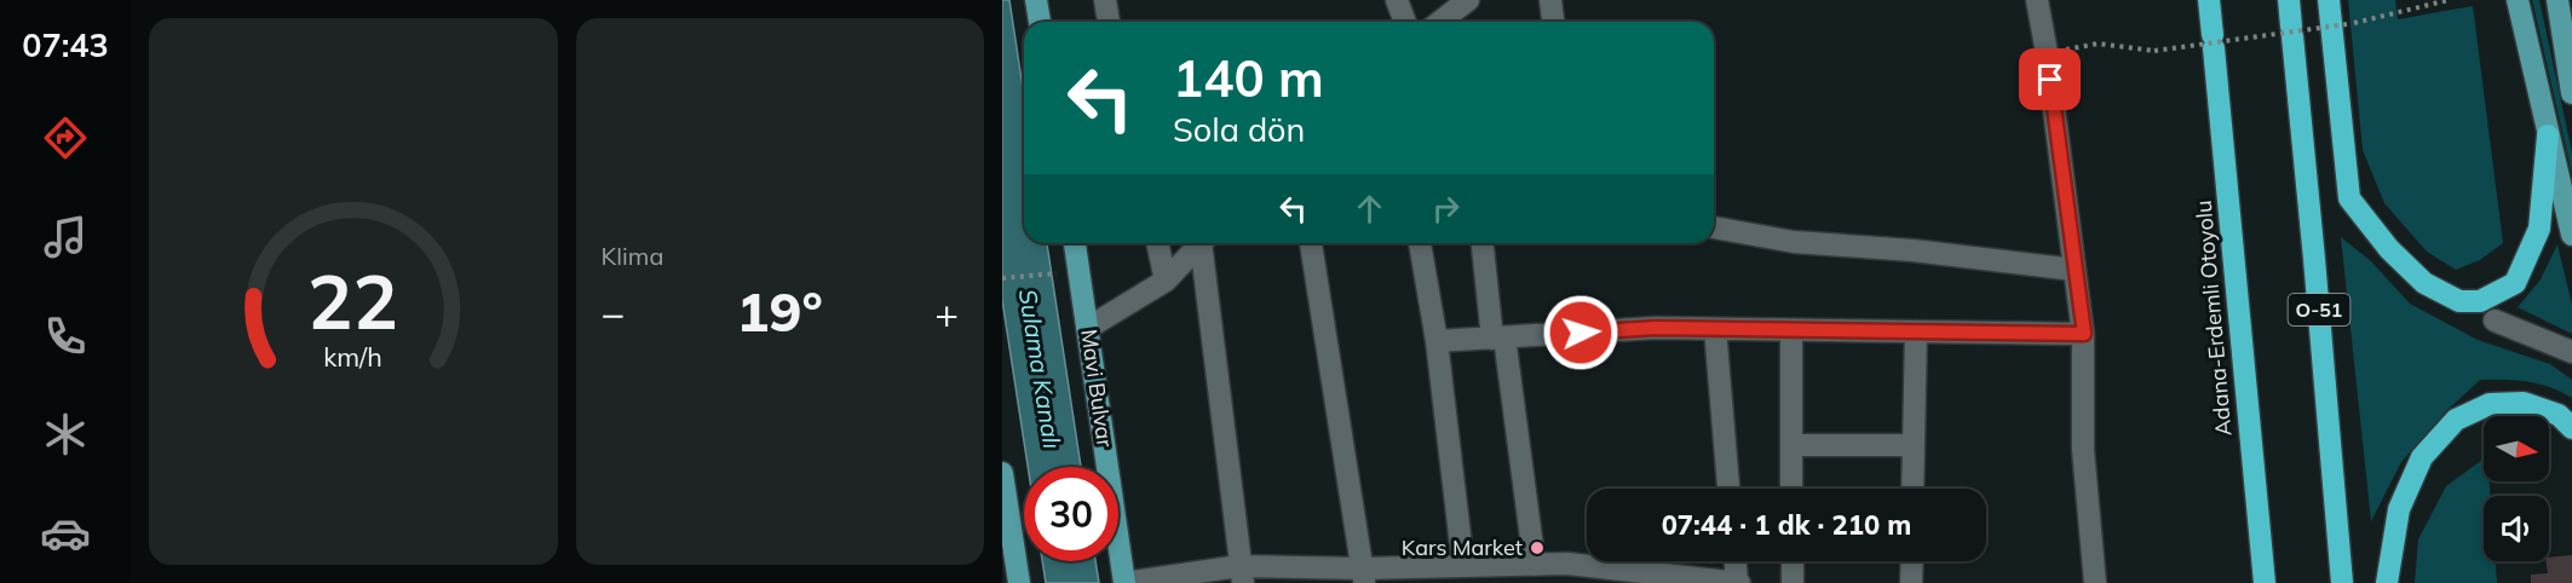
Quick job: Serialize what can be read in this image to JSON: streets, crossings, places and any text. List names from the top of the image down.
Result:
{
  "streets": {
    "highway": ["O-51", "Adana-Erdemli Otoyolu"],
    "main road": ["Mavi Bulvar"]
  },
  "water": ["Sulama Kanalı"],
  "places": ["Kars Market"],
  "north": "right",
  "page": {
    "tabs": "07:43",
    "tile": "Klima",
    "turn": ["140 m", "Sola dön"],
    "heat": ["−", "19°", "+"],
    "limit": "30",
    "trip": "07:44 · 1 dk · 210 m",
    "gauge": ["22", "km/h"]
  }
}
